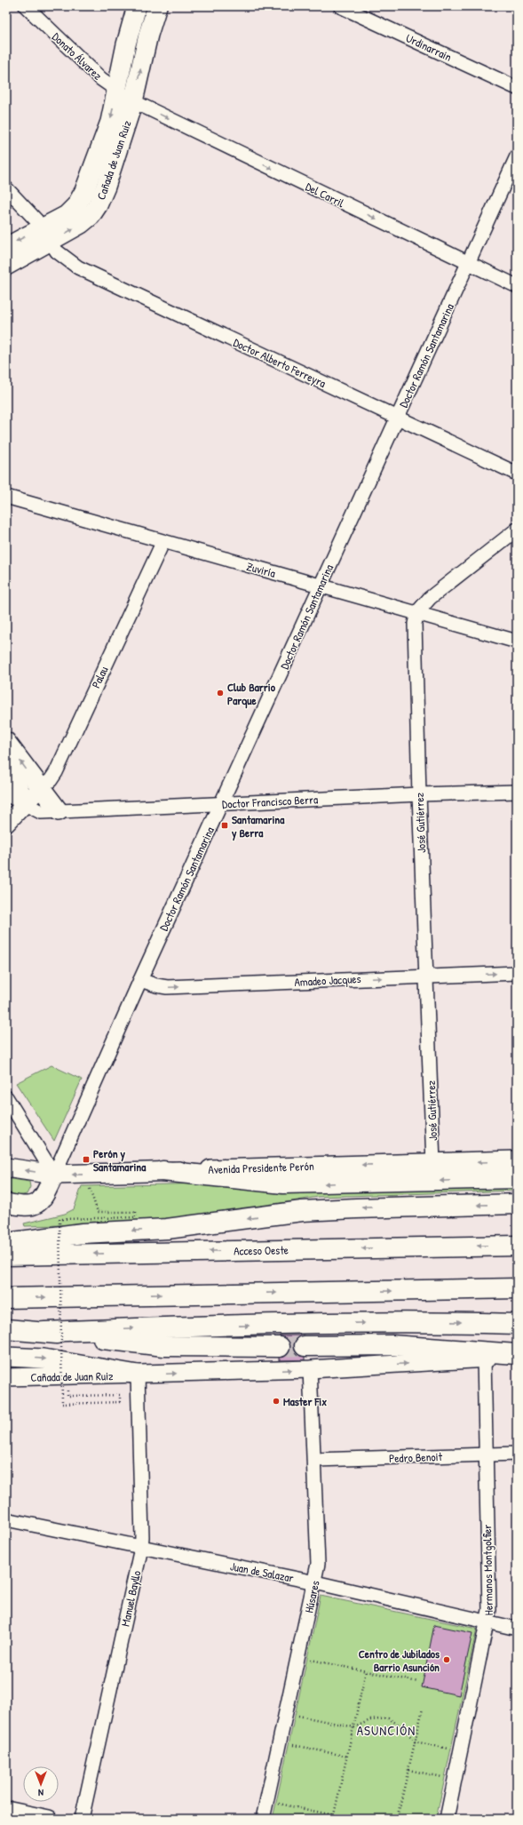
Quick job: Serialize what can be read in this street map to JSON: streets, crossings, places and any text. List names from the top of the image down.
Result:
{
  "streets": {
    "highway": ["Acceso Oeste"],
    "main road": ["Cañada de Juan Ruiz", "Avenida Presidente Perón"],
    "street": [
      "Urdinarrain",
      "Donato Álvarez",
      "Del Carril",
      "Doctor Ramón Santamarina",
      "Doctor Alberto Ferreyra",
      "Zuviría",
      "Palau",
      "Doctor Francisco Berra",
      "José Gutiérrez",
      "Amadeo Jacques",
      "Pedro Benoit",
      "Hermanos Montgolfier",
      "Juan de Salazar",
      "Húsares",
      "Manuel Bayllo"
    ]
  },
  "crossings": [
    ["Donato Álvarez", "Cañada de Juan Ruiz"],
    ["Donato Álvarez", "Del Carril"],
    ["Cañada de Juan Ruiz", "Del Carril"],
    ["Cañada de Juan Ruiz", "Doctor Alberto Ferreyra"],
    ["Cañada de Juan Ruiz", "Manuel Bayllo"],
    ["Del Carril", "Doctor Ramón Santamarina"],
    ["Doctor Ramón Santamarina", "Doctor Alberto Ferreyra"],
    ["Doctor Ramón Santamarina", "Zuviría"],
    ["Doctor Ramón Santamarina", "Doctor Francisco Berra"],
    ["Doctor Ramón Santamarina", "Amadeo Jacques"],
    ["Doctor Ramón Santamarina", "Avenida Presidente Perón"],
    ["Zuviría", "Palau"],
    ["Zuviría", "José Gutiérrez"],
    ["Palau", "Doctor Francisco Berra"],
    ["Doctor Francisco Berra", "José Gutiérrez"],
    ["José Gutiérrez", "Amadeo Jacques"],
    ["José Gutiérrez", "Avenida Presidente Perón"],
    ["Pedro Benoit", "Hermanos Montgolfier"],
    ["Pedro Benoit", "Húsares"],
    ["Hermanos Montgolfier", "Juan de Salazar"],
    ["Juan de Salazar", "Húsares"],
    ["Juan de Salazar", "Manuel Bayllo"]
  ],
  "one_way": ["Del Carril", "Amadeo Jacques", "Avenida Presidente Perón"],
  "districts": ["ASUNCIÓN"],
  "places": {
    "other": ["Club Barrio Parque", "Master Fix", "Centro de Jubilados Barrio Asunción"],
    "transit": ["Santamarina y Berra", "Perón y Santamarina"]
  },
  "north": "bottom"
}
